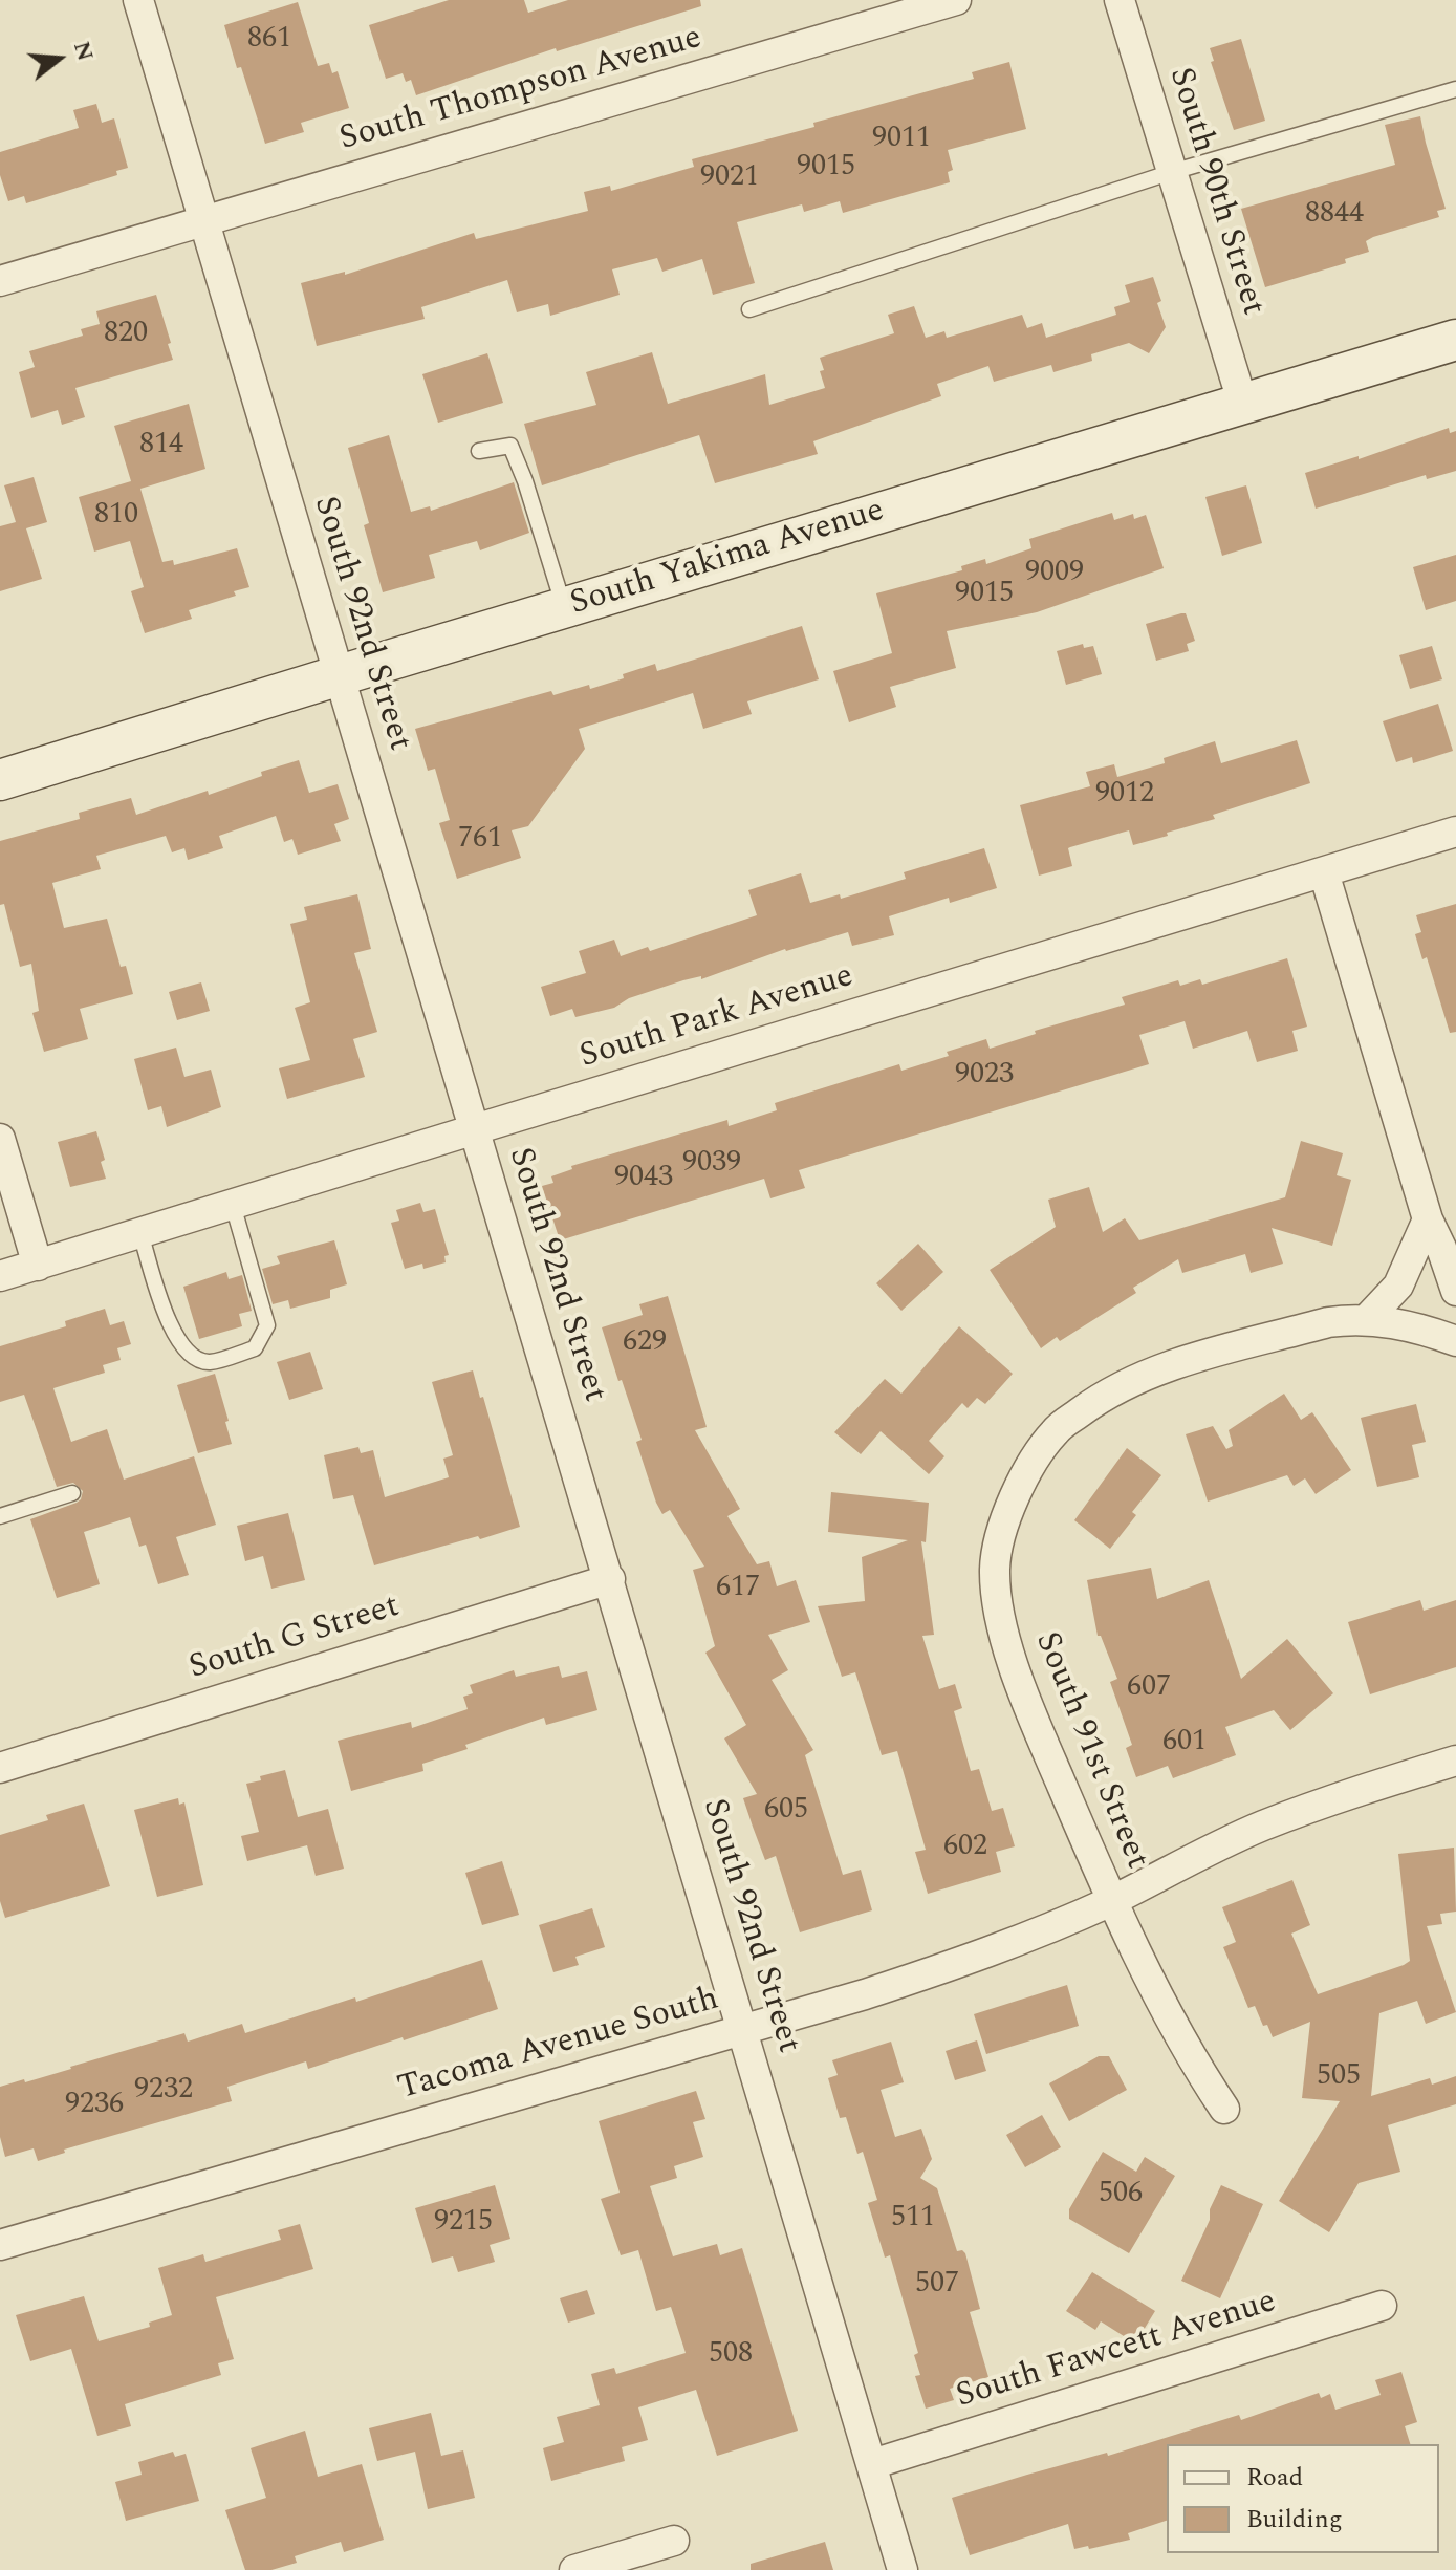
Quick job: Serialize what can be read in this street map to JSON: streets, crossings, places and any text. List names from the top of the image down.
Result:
{
  "streets": {
    "main road": ["South Yakima Avenue"],
    "street": [
      "South Thompson Avenue",
      "South 90th Street",
      "South 92nd Street",
      "South Park Avenue",
      "South G Street",
      "South 91st Street",
      "Tacoma Avenue South",
      "South Fawcett Avenue"
    ]
  },
  "crossings": [
    ["South Thompson Avenue", "South 92nd Street"],
    ["South 90th Street", "South Yakima Avenue"],
    ["South Yakima Avenue", "South 92nd Street"],
    ["South 92nd Street", "South Park Avenue"],
    ["South 92nd Street", "South G Street"],
    ["South 92nd Street", "Tacoma Avenue South"],
    ["South 92nd Street", "South Fawcett Avenue"],
    ["South 91st Street", "Tacoma Avenue South"]
  ],
  "house_numbers": [
    "861",
    "9011",
    "9015",
    "9021",
    "8844",
    "820",
    "814",
    "810",
    "9009",
    "9015",
    "9012",
    "761",
    "9023",
    "9039",
    "9043",
    "629",
    "617",
    "607",
    "601",
    "605",
    "602",
    "505",
    "9232",
    "9236",
    "506",
    "511",
    "9215",
    "507",
    "508"
  ],
  "legend": ["Road", "Building"],
  "north": "right"
}
